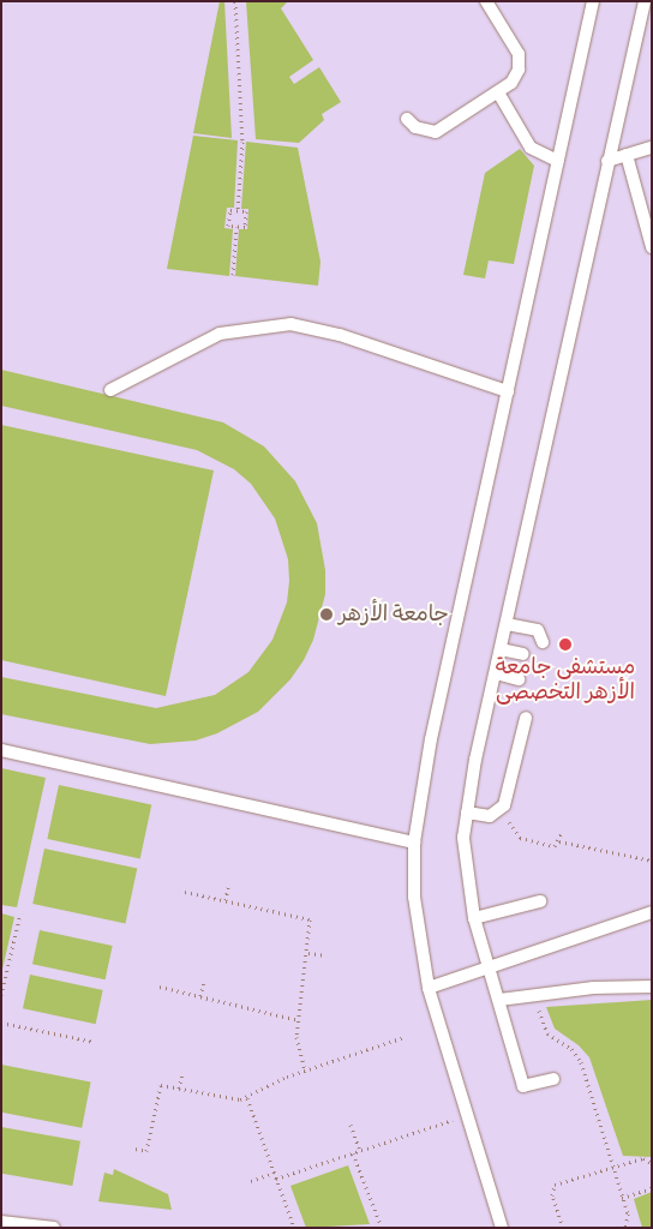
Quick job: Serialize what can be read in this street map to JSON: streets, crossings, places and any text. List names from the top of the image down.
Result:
{
  "places": ["جامعة الأزهر", "مستشفى جامعة الأزهر التخصصى"]
}
